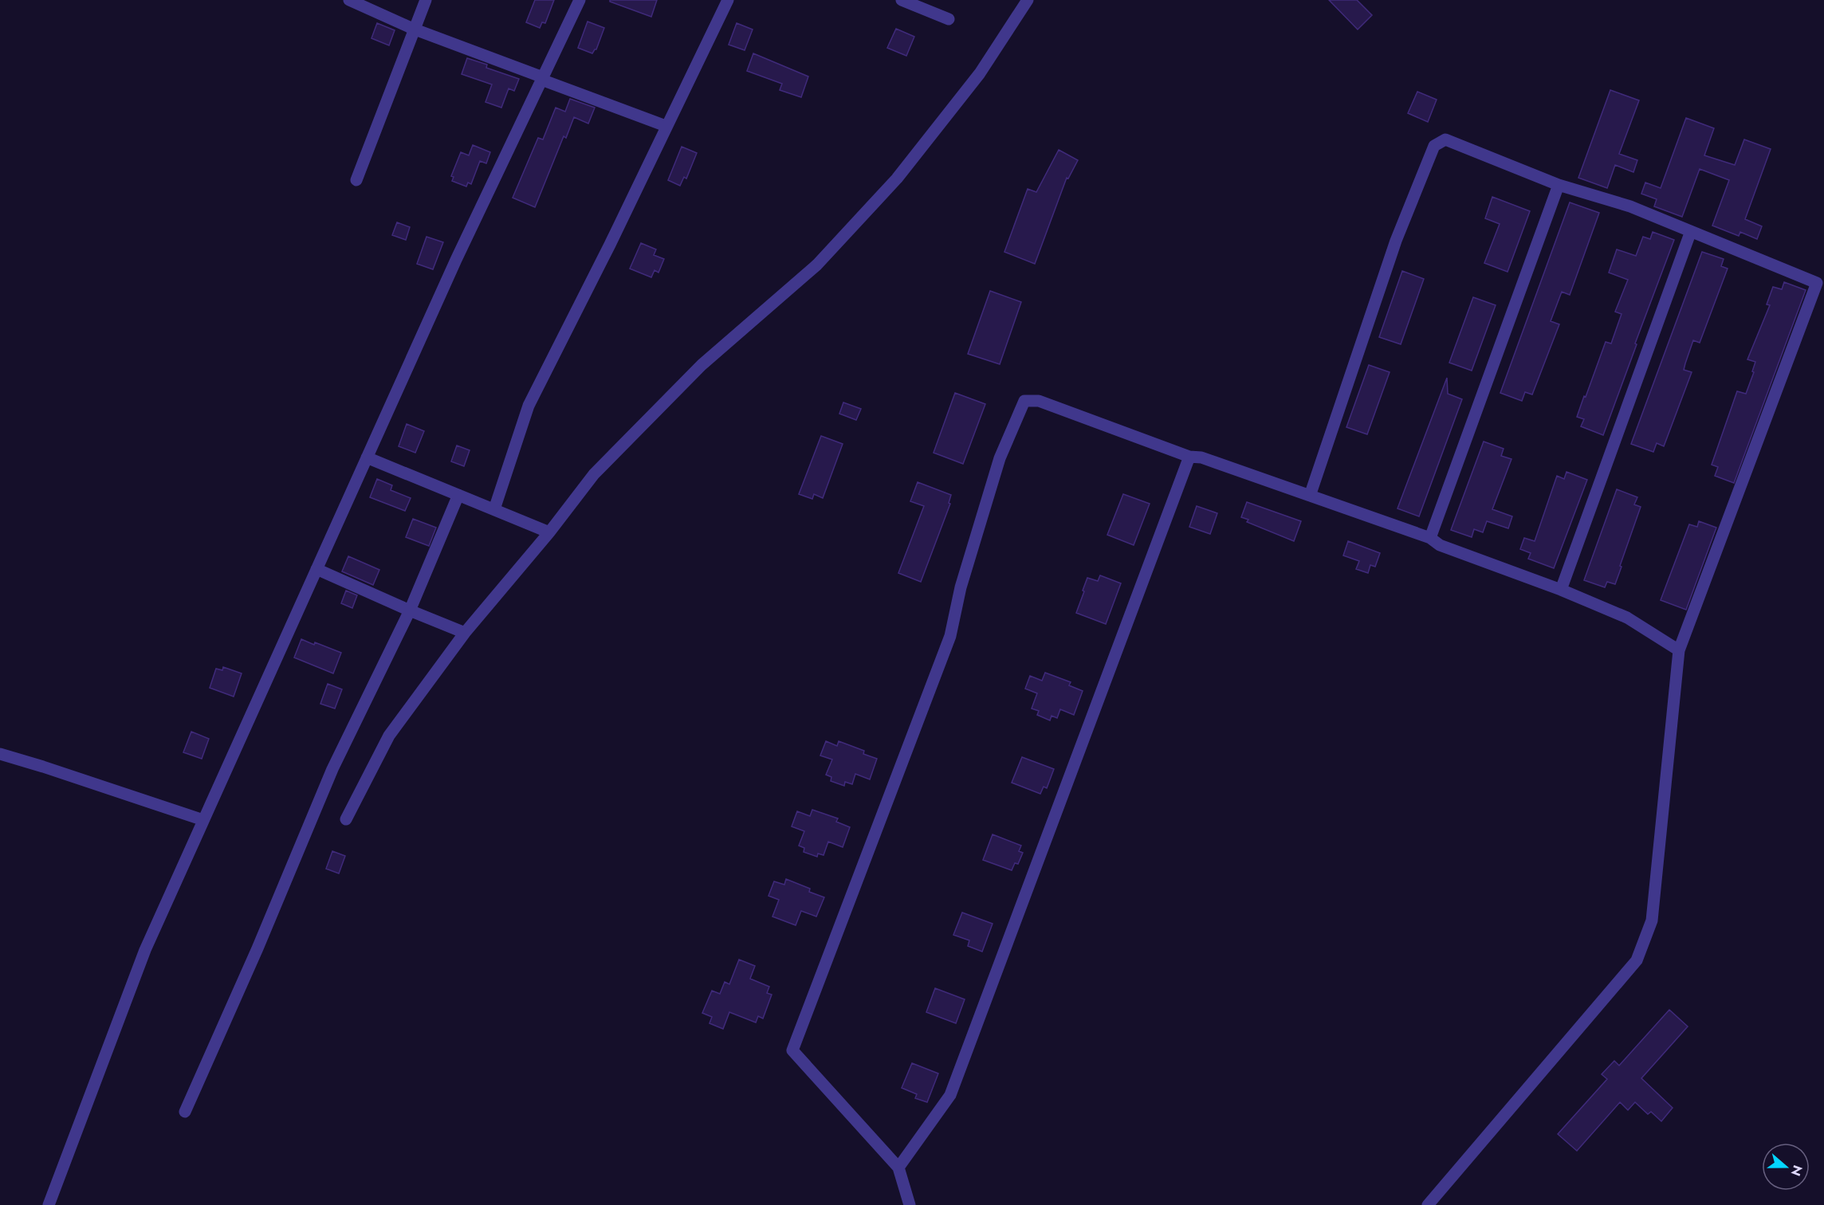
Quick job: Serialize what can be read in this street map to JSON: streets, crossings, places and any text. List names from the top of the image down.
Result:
{
  "north": "right"
}
